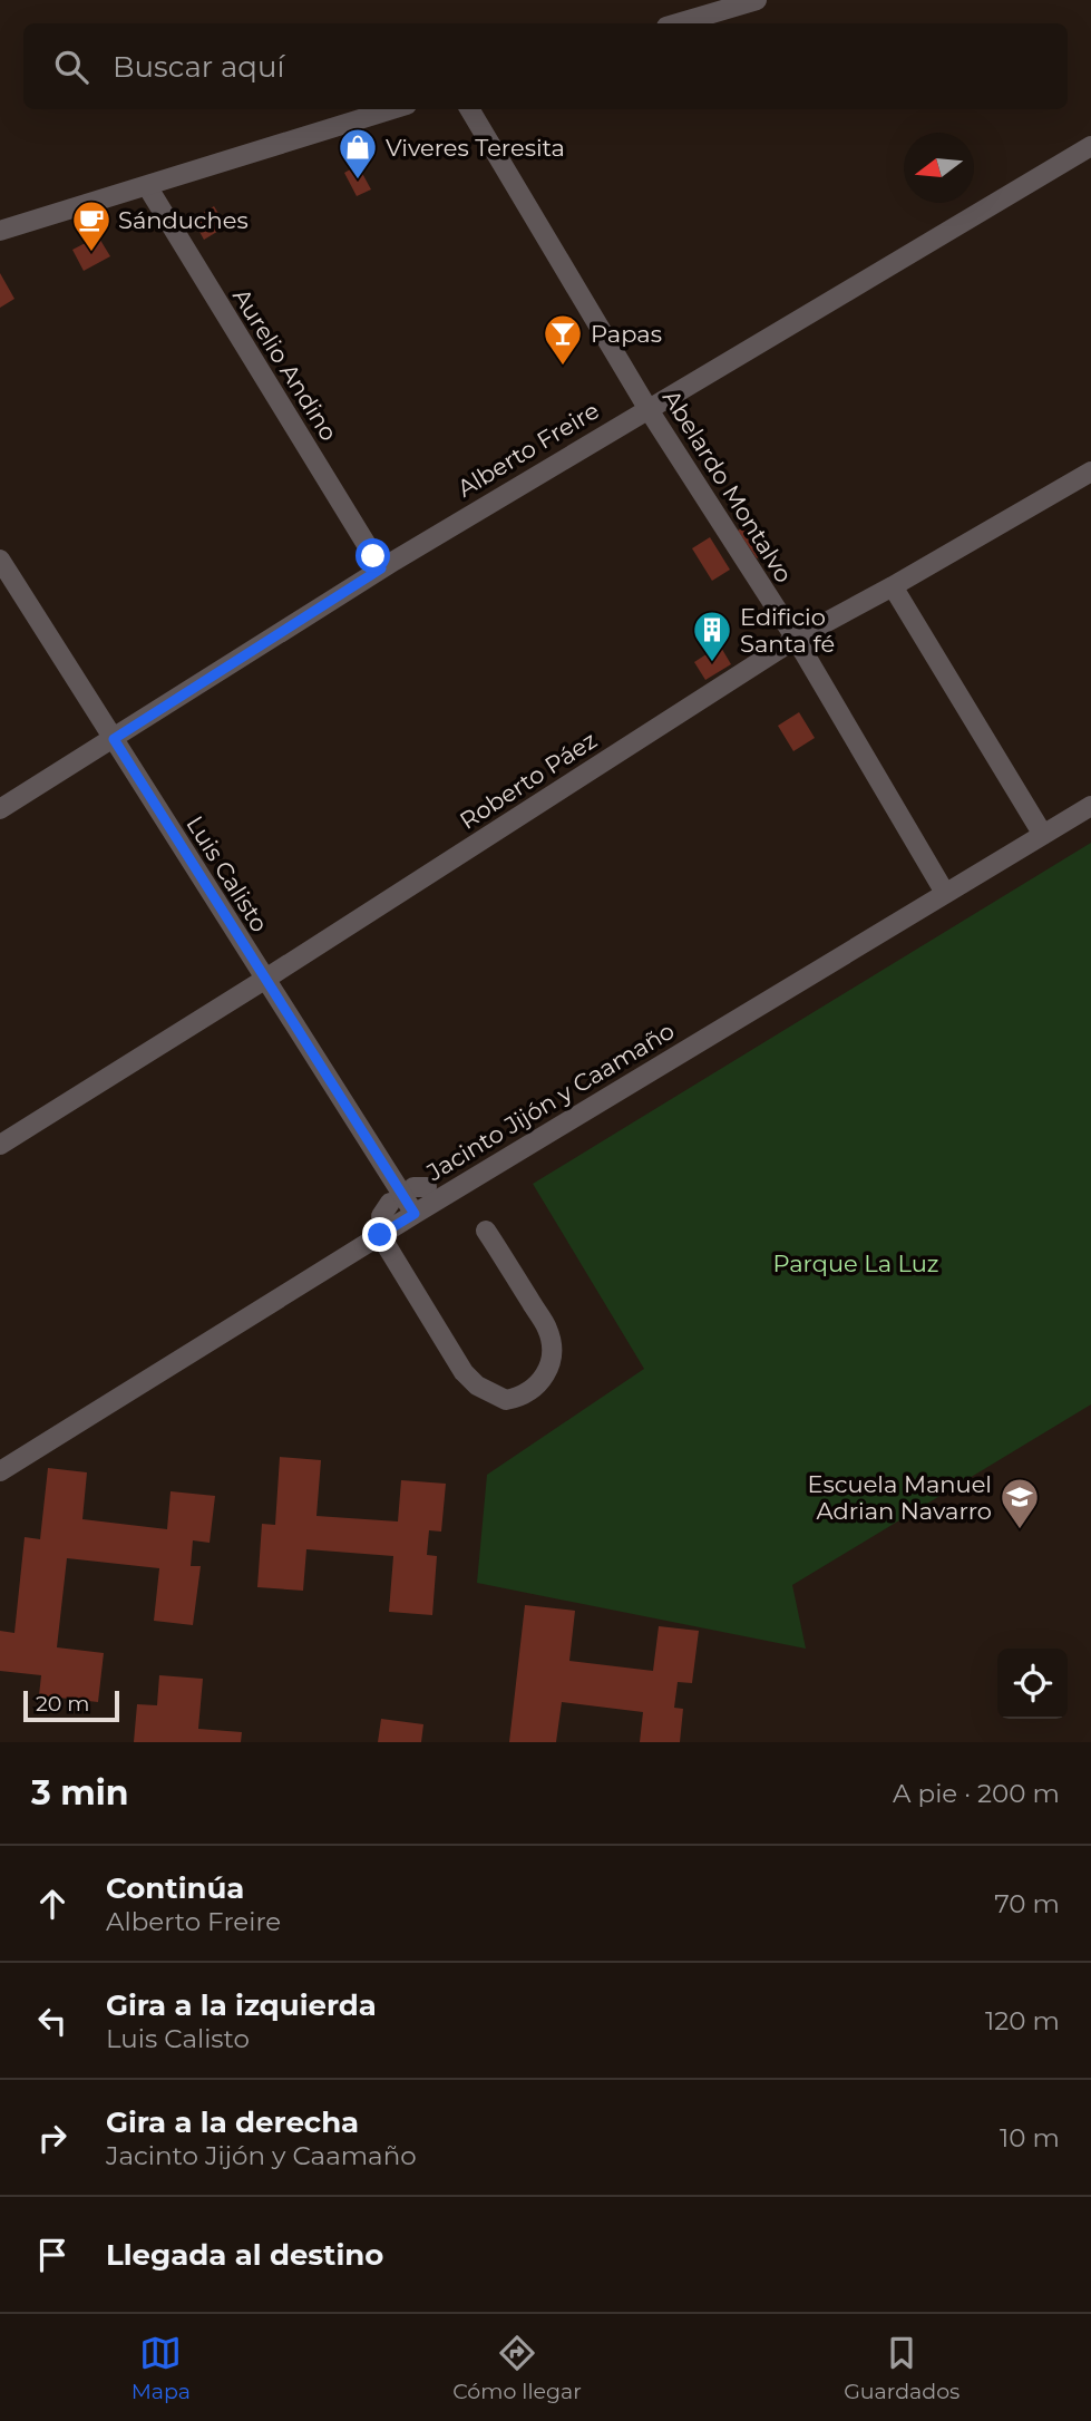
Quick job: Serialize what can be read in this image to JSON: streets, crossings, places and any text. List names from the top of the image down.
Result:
{
  "streets": {
    "street": [
      "Aurelio Andino",
      "Alberto Freire",
      "Abelardo Montalvo",
      "Roberto Páez",
      "Luis Calisto",
      "Jacinto Jijón y Caamaño"
    ]
  },
  "crossings": [
    ["Aurelio Andino", "Alberto Freire"],
    ["Alberto Freire", "Abelardo Montalvo"],
    ["Alberto Freire", "Luis Calisto"],
    ["Abelardo Montalvo", "Roberto Páez"],
    ["Abelardo Montalvo", "Jacinto Jijón y Caamaño"],
    ["Roberto Páez", "Luis Calisto"],
    ["Luis Calisto", "Jacinto Jijón y Caamaño"]
  ],
  "parks": ["Parque La Luz"],
  "places": {
    "shop": ["Viveres Teresita"],
    "cafe": ["Sánduches"],
    "bar": ["Papas"],
    "building": ["Edificio Santa fé"],
    "school or university": ["Escuela Manuel Adrian Navarro"]
  },
  "scale_bar": "20 m",
  "north": "left",
  "page": {
    "search": "Buscar aquí",
    "scale": "20 m",
    "heading": ["3 min", "A pie · 200 m"],
    "list": [
      ["Continúa", "Alberto Freire", "70 m"],
      ["Gira a la izquierda", "Luis Calisto", "120 m"],
      ["Gira a la derecha", "Jacinto Jijón y Caamaño", "10 m"],
      "Llegada al destino"
    ],
    "nav": ["Mapa", "Cómo llegar", "Guardados"]
  }
}
